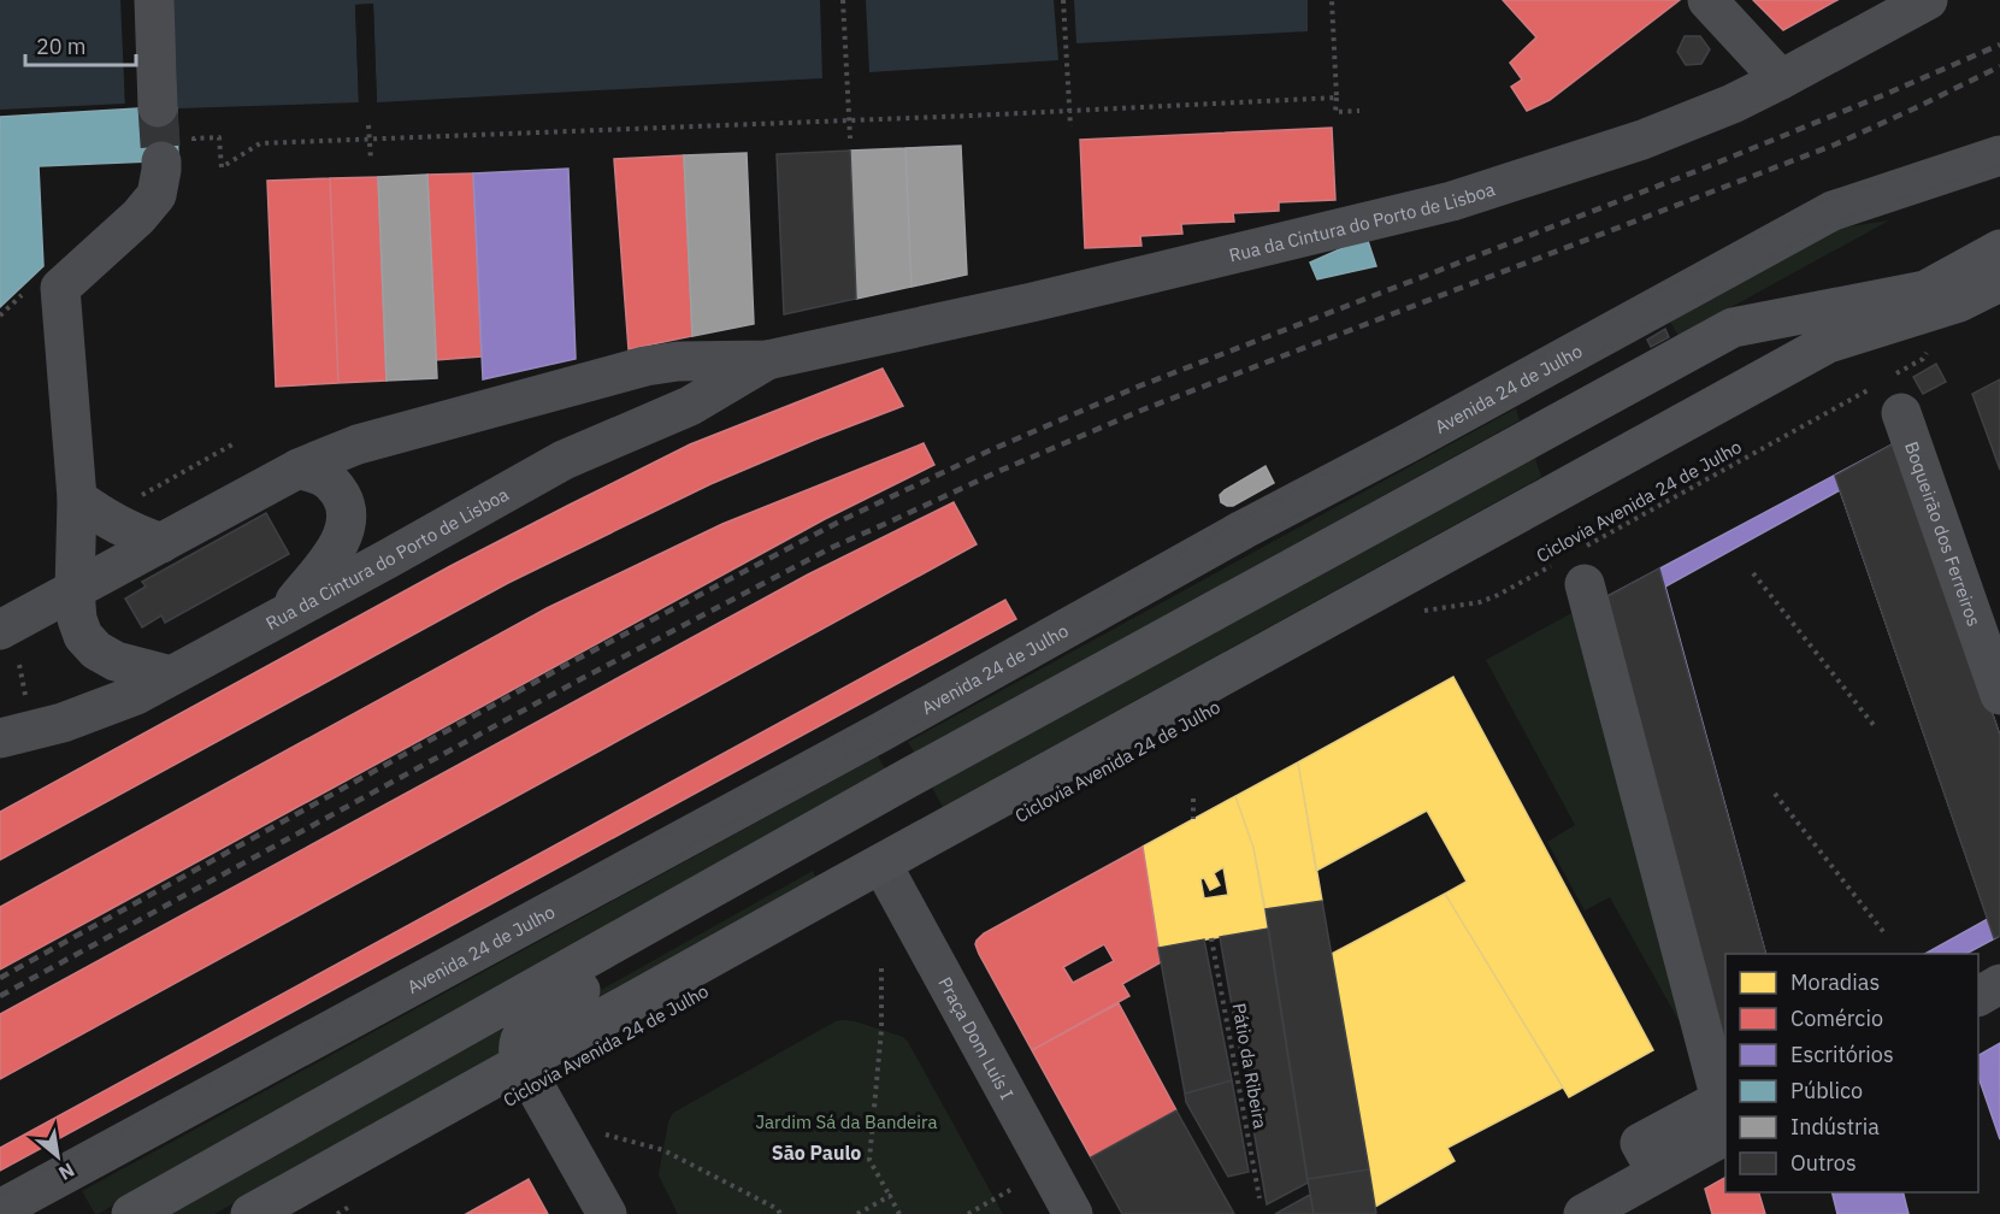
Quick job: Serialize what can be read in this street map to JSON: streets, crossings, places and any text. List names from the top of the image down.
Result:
{
  "streets": {
    "street": [
      "Rua da Cintura do Porto de Lisboa",
      "Avenida 24 de Julho",
      "Boqueirão dos Ferreiros",
      "Praça Dom Luís I"
    ],
    "path": ["Ciclovia Avenida 24 de Julho", "Pátio da Ribeira"]
  },
  "crossings": [
    ["Ciclovia Avenida 24 de Julho", "Boqueirão dos Ferreiros"]
  ],
  "districts": ["São Paulo"],
  "parks": ["Jardim Sá da Bandeira"],
  "legend": [
    "Moradias",
    "Comércio",
    "Escritórios",
    "Público",
    "Indústria",
    "Outros"
  ],
  "scale_bar": "20 m",
  "north": "bottom right"
}
